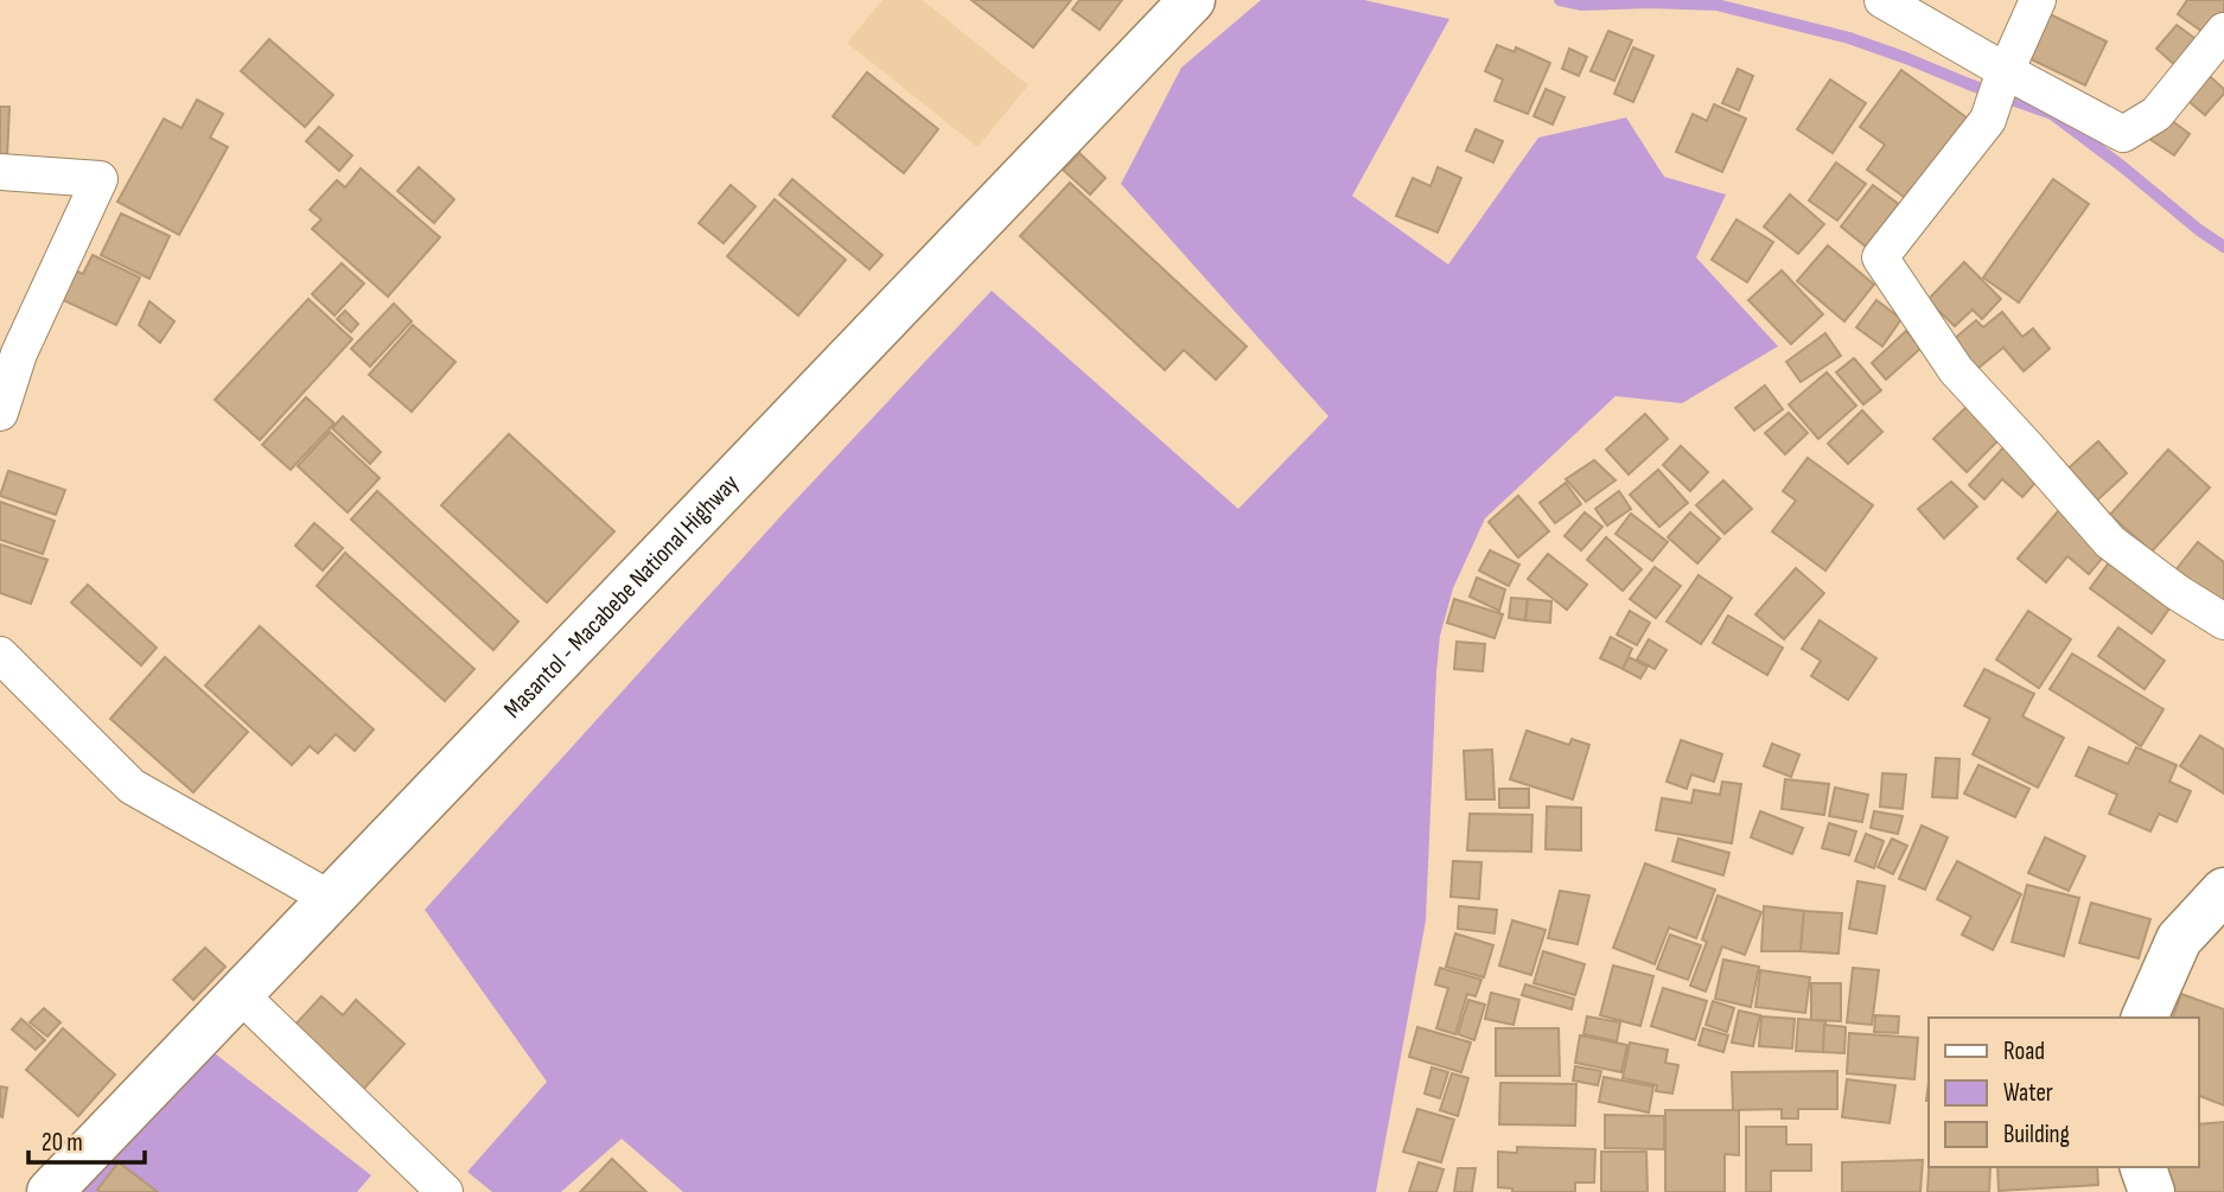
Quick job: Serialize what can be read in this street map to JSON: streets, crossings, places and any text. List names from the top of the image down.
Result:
{
  "streets": {
    "main road": ["Masantol - Macabebe National Highway"]
  },
  "legend": ["Road", "Water", "Building"],
  "scale_bar": "20 m"
}
